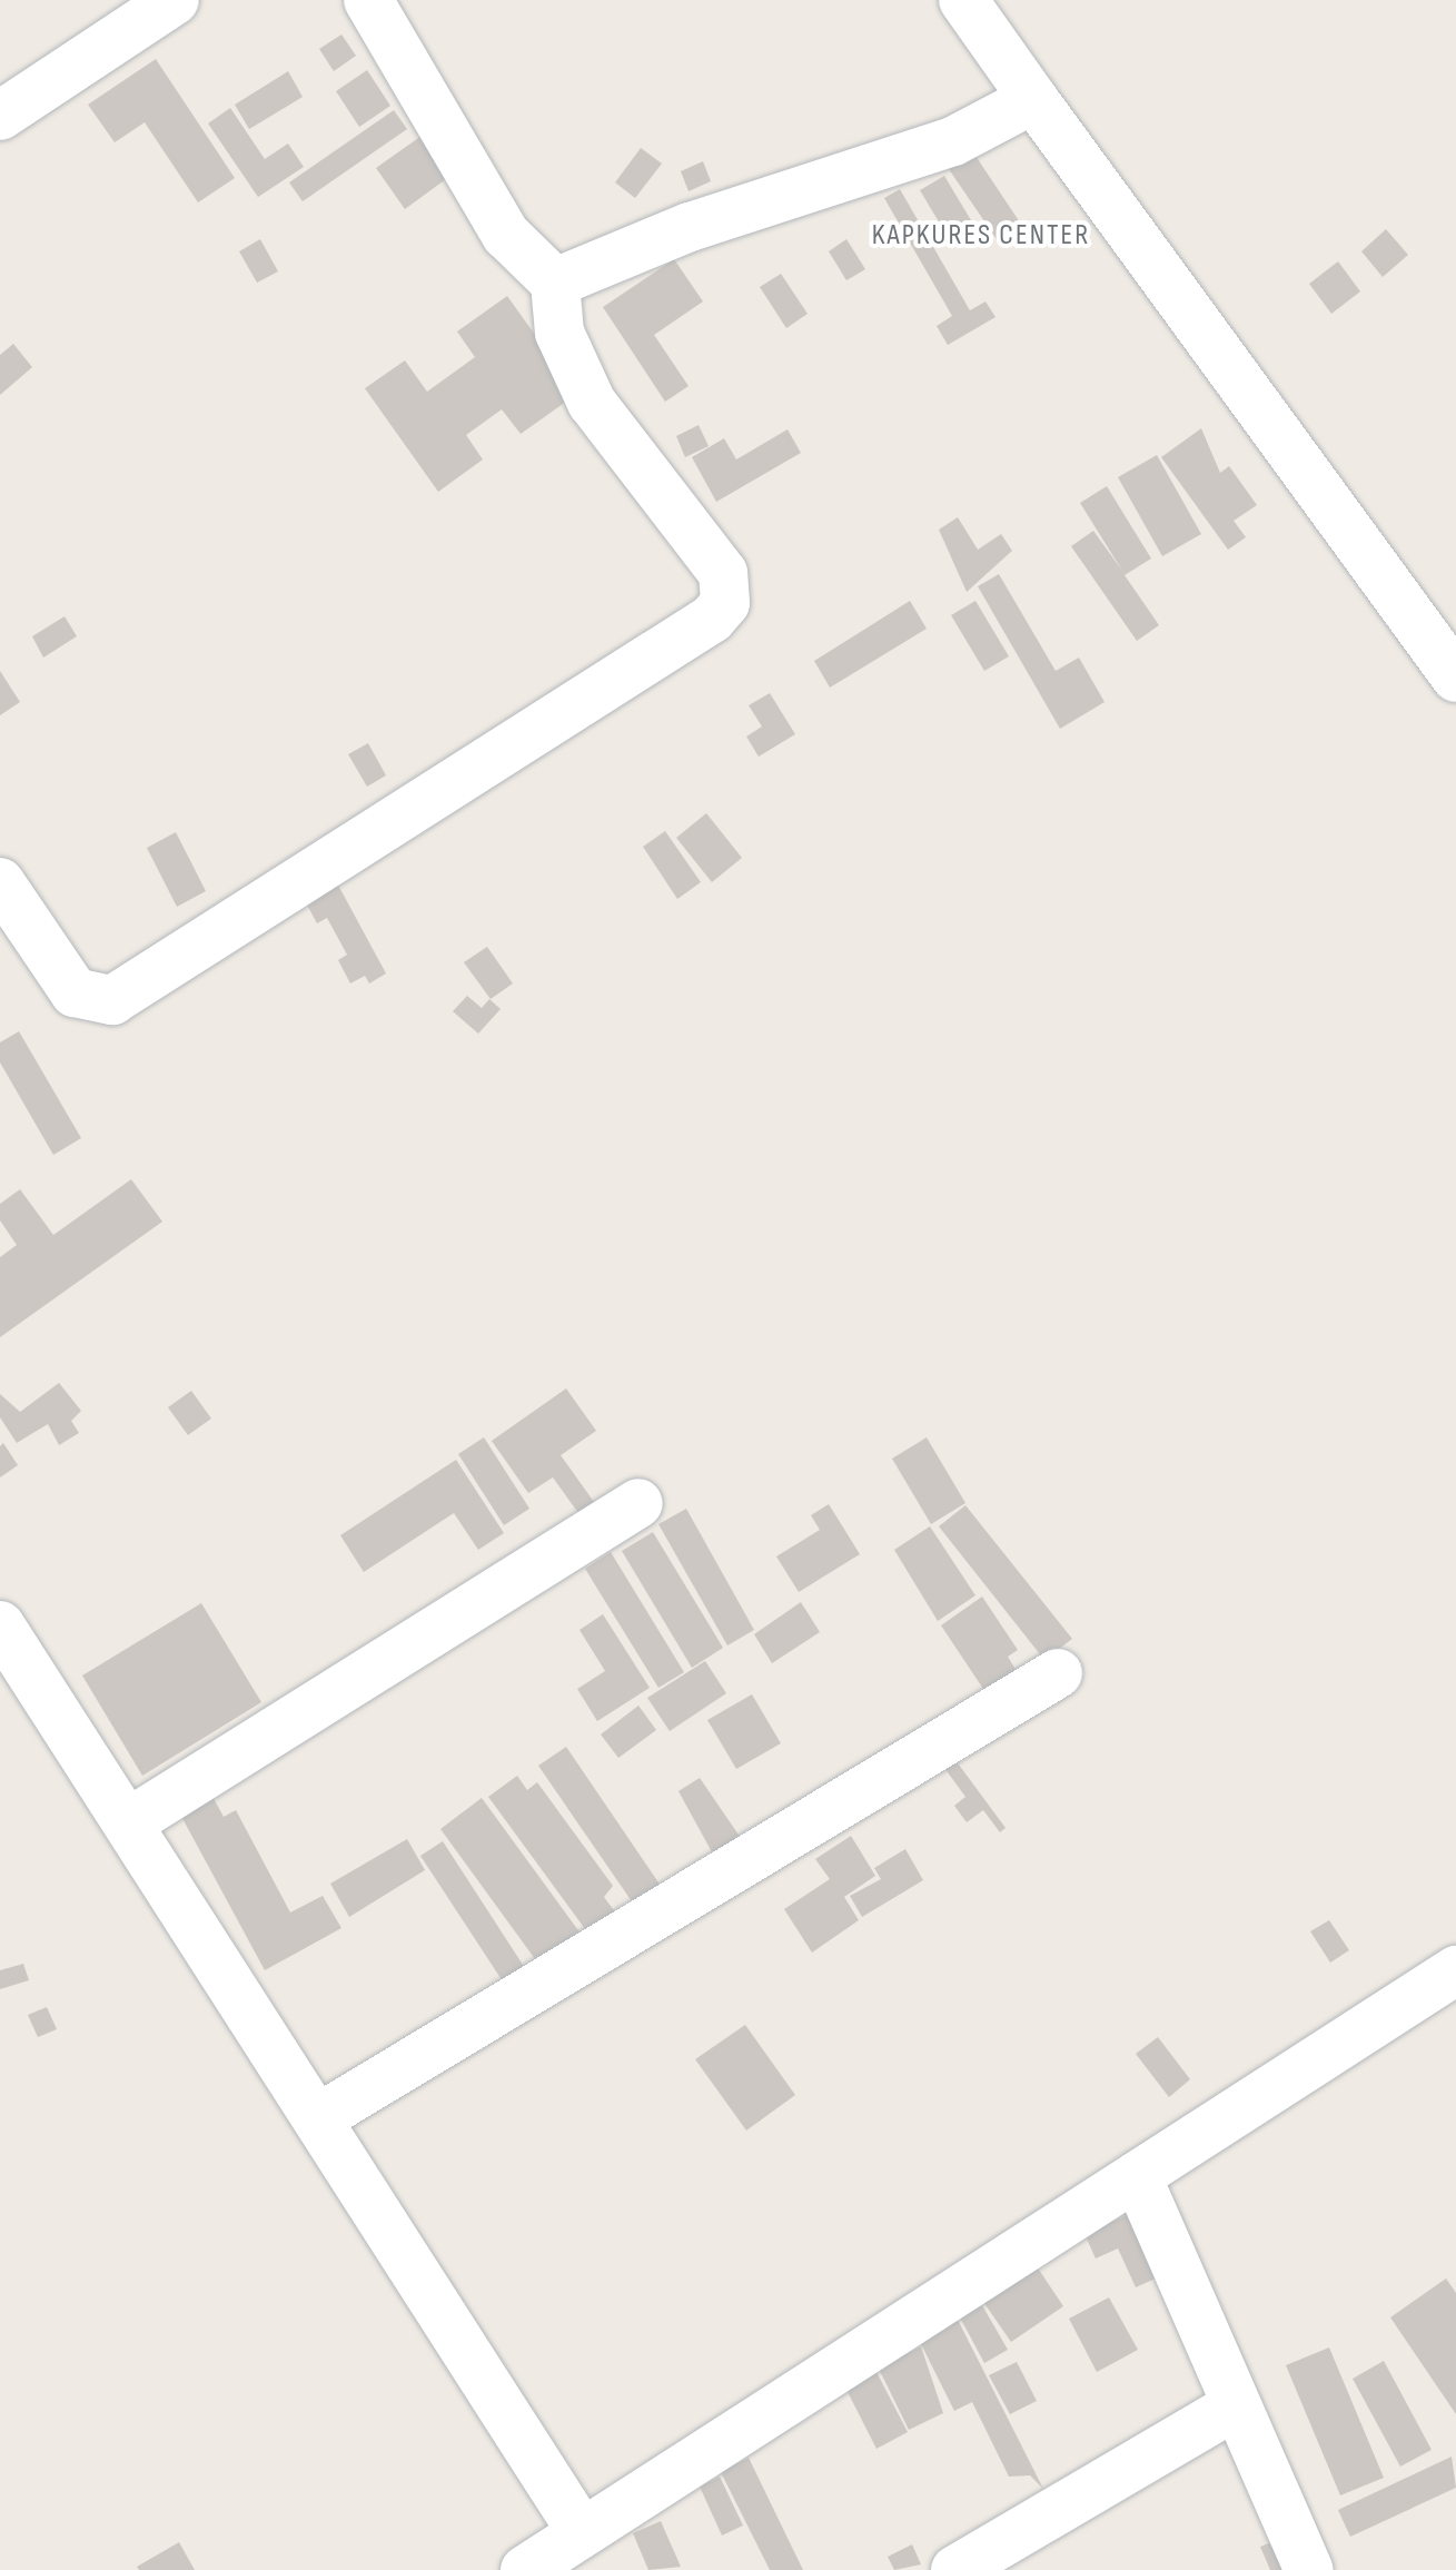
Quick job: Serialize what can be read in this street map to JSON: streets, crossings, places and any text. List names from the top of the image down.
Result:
{
  "districts": ["KAPKURES CENTER"]
}
